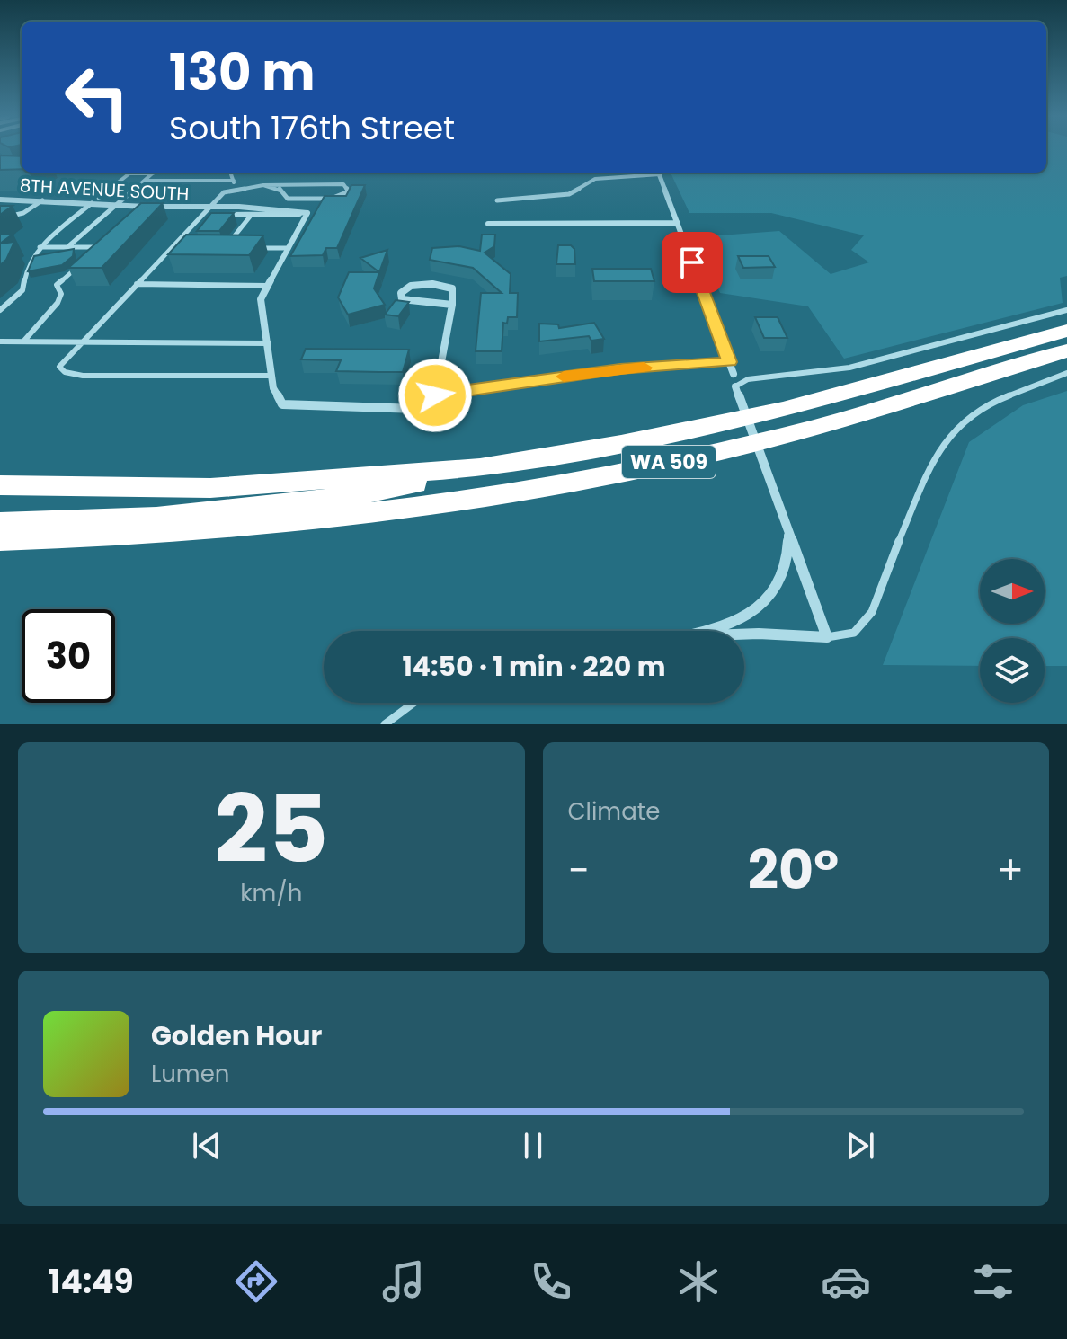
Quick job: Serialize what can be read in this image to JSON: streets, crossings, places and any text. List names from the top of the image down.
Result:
{
  "streets": {
    "highway": ["WA 509"],
    "street": ["8TH AVENUE SOUTH"]
  },
  "north": "right",
  "page": {
    "turn": ["130 m", "South 176th Street"],
    "limit": "30",
    "trip": "14:50 · 1 min · 220 m",
    "tile": [
      ["25", "km/h"],
      "Climate"
    ],
    "heat": ["−", "20°", "+"],
    "song": ["Golden Hour", "Lumen"],
    "tabs": "14:49"
  }
}
